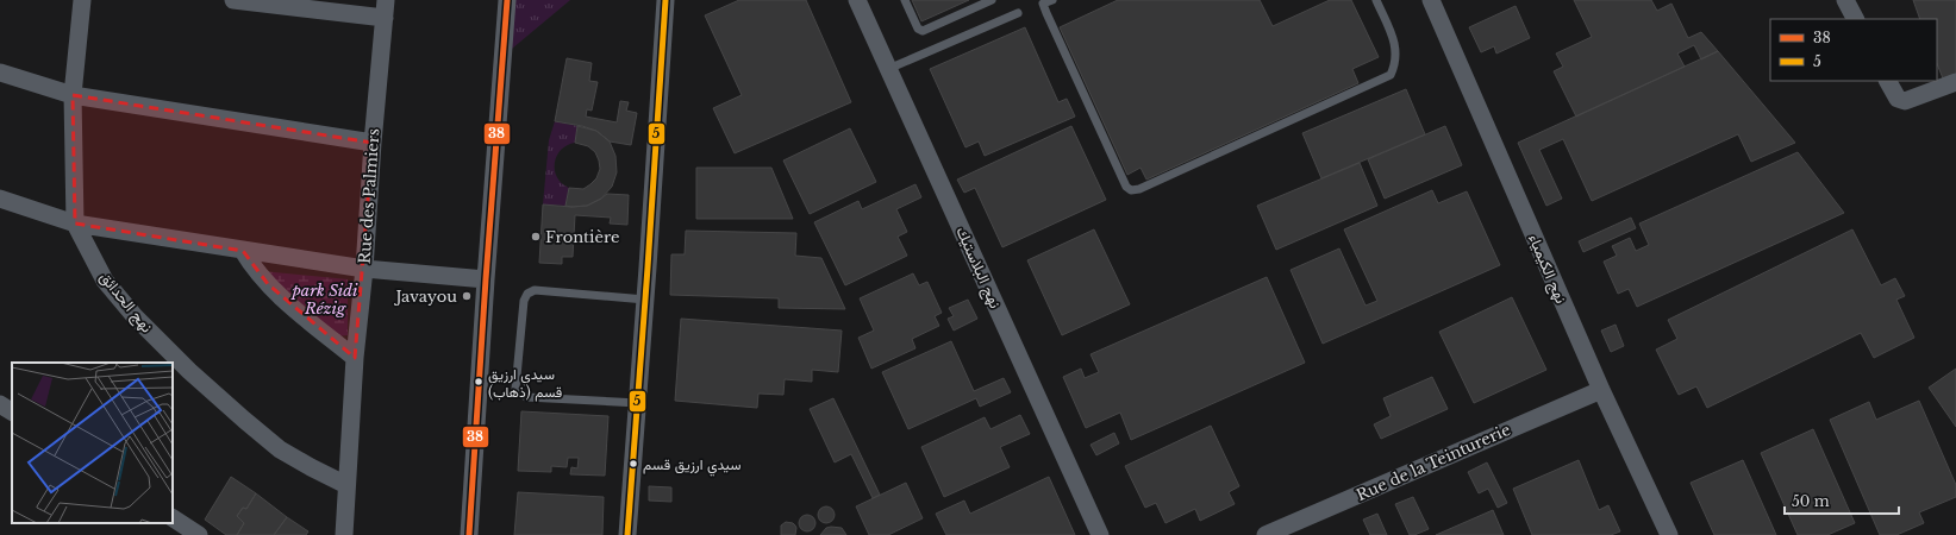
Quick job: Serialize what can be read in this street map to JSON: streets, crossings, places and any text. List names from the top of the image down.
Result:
{
  "streets": {
    "street": [
      "Rue des Palmiers",
      "نهج البلاستيك",
      "نهج الكيمياء",
      "نهج الحدائق",
      "Rue de la Teinturerie"
    ]
  },
  "crossings": [
    ["Rue des Palmiers", "نهج الحدائق"],
    ["نهج الكيمياء", "Rue de la Teinturerie"]
  ],
  "parks": ["park Sidi Rézig"],
  "places": [
    "Frontière",
    "Javayou",
    "سيدي ارزيق قسم (ذهاب)",
    "سيدي ارزيق قسم"
  ],
  "lines": ["transit line 38", "transit line 5"],
  "legend": ["38", "5"],
  "scale_bar": "50 m"
}
